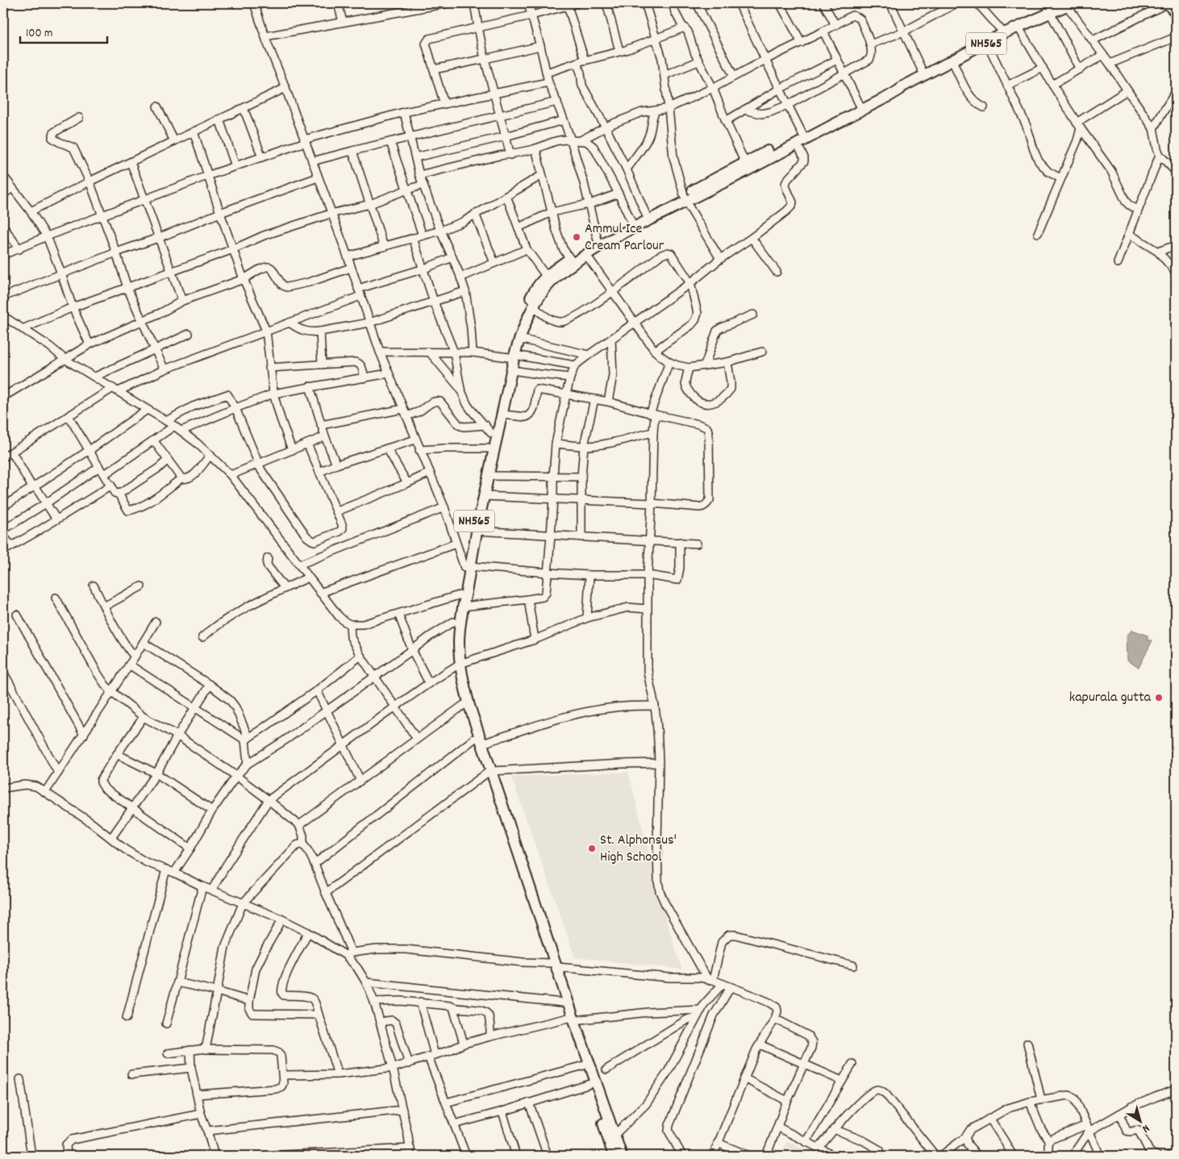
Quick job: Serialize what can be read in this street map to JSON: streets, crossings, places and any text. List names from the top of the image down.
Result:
{
  "streets": {
    "highway": ["NH565"]
  },
  "places": ["Ammul Ice Cream Parlour", "kapurala gutta", "St. Alphonsus' High School"],
  "scale_bar": "100 m",
  "north": "bottom right"
}
